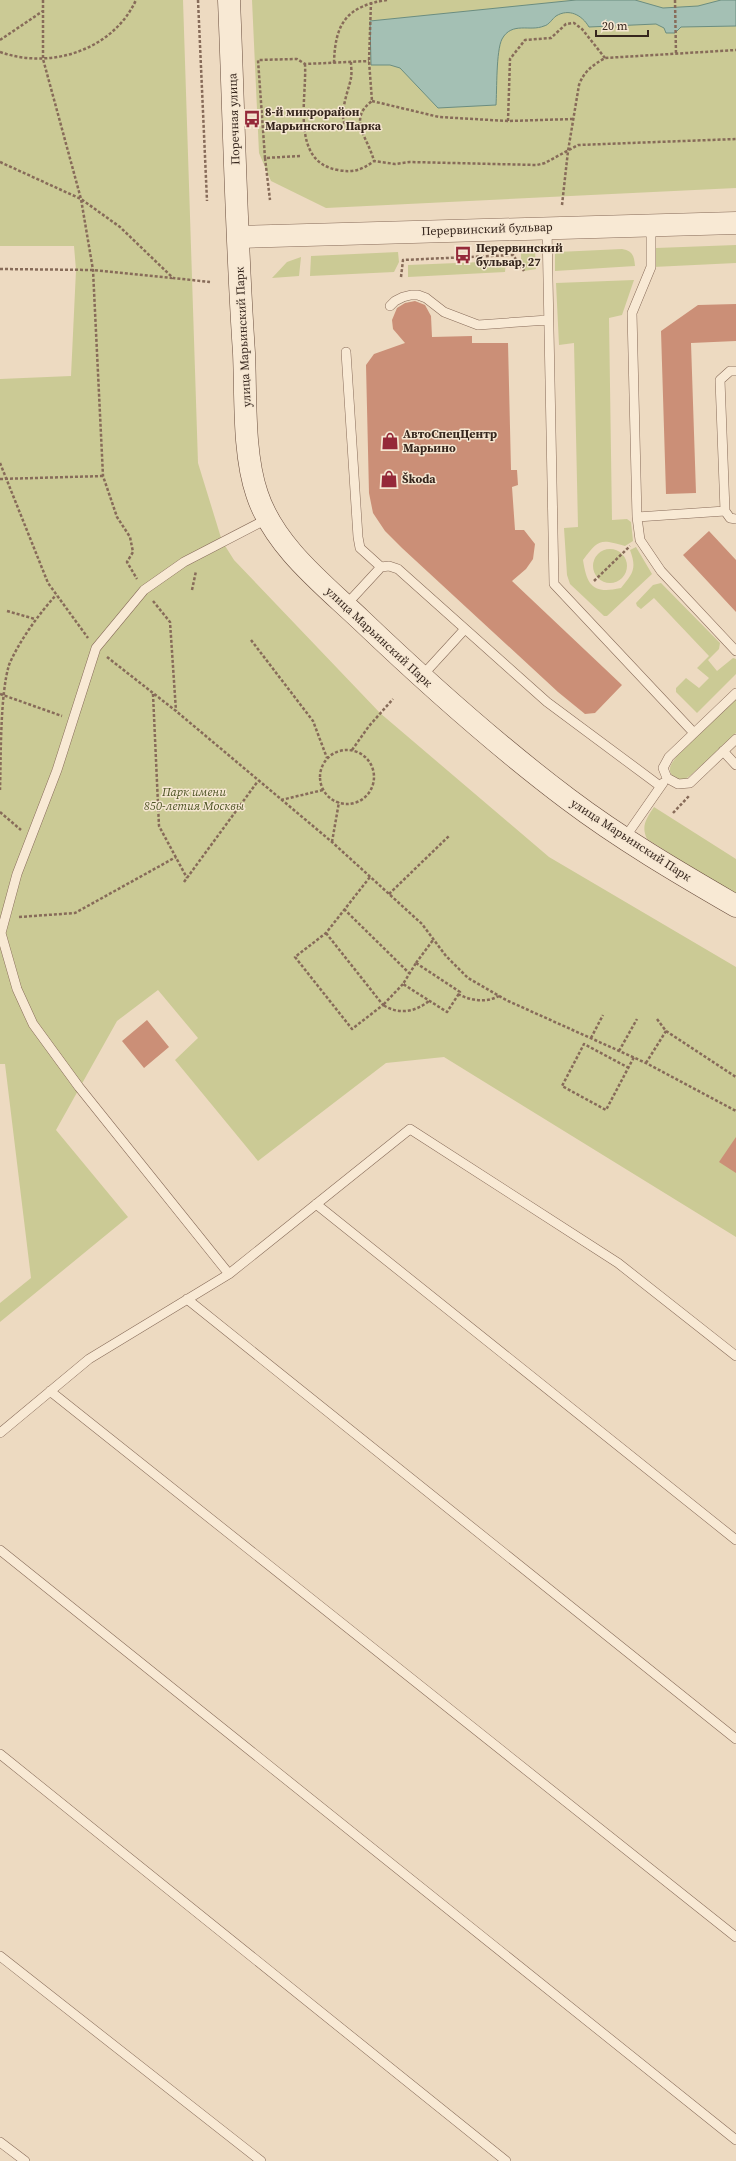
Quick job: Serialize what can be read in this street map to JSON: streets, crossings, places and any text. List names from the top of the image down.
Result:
{
  "streets": {
    "main road": ["Поречная улица", "Перервинский бульвар", "улица Марьинский Парк"]
  },
  "crossings": [
    ["Поречная улица", "Перервинский бульвар"],
    ["Поречная улица", "улица Марьинский Парк"],
    ["Перервинский бульвар", "улица Марьинский Парк"]
  ],
  "parks": ["Парк имени 850-летия Москвы"],
  "places": {
    "bus stop": ["8-й микрорайон Марьинского Парка", "Перервинский бульвар, 27"],
    "shop": ["АвтоСпецЦентр Марьино", "Škoda"]
  },
  "scale_bar": "20 m"
}
